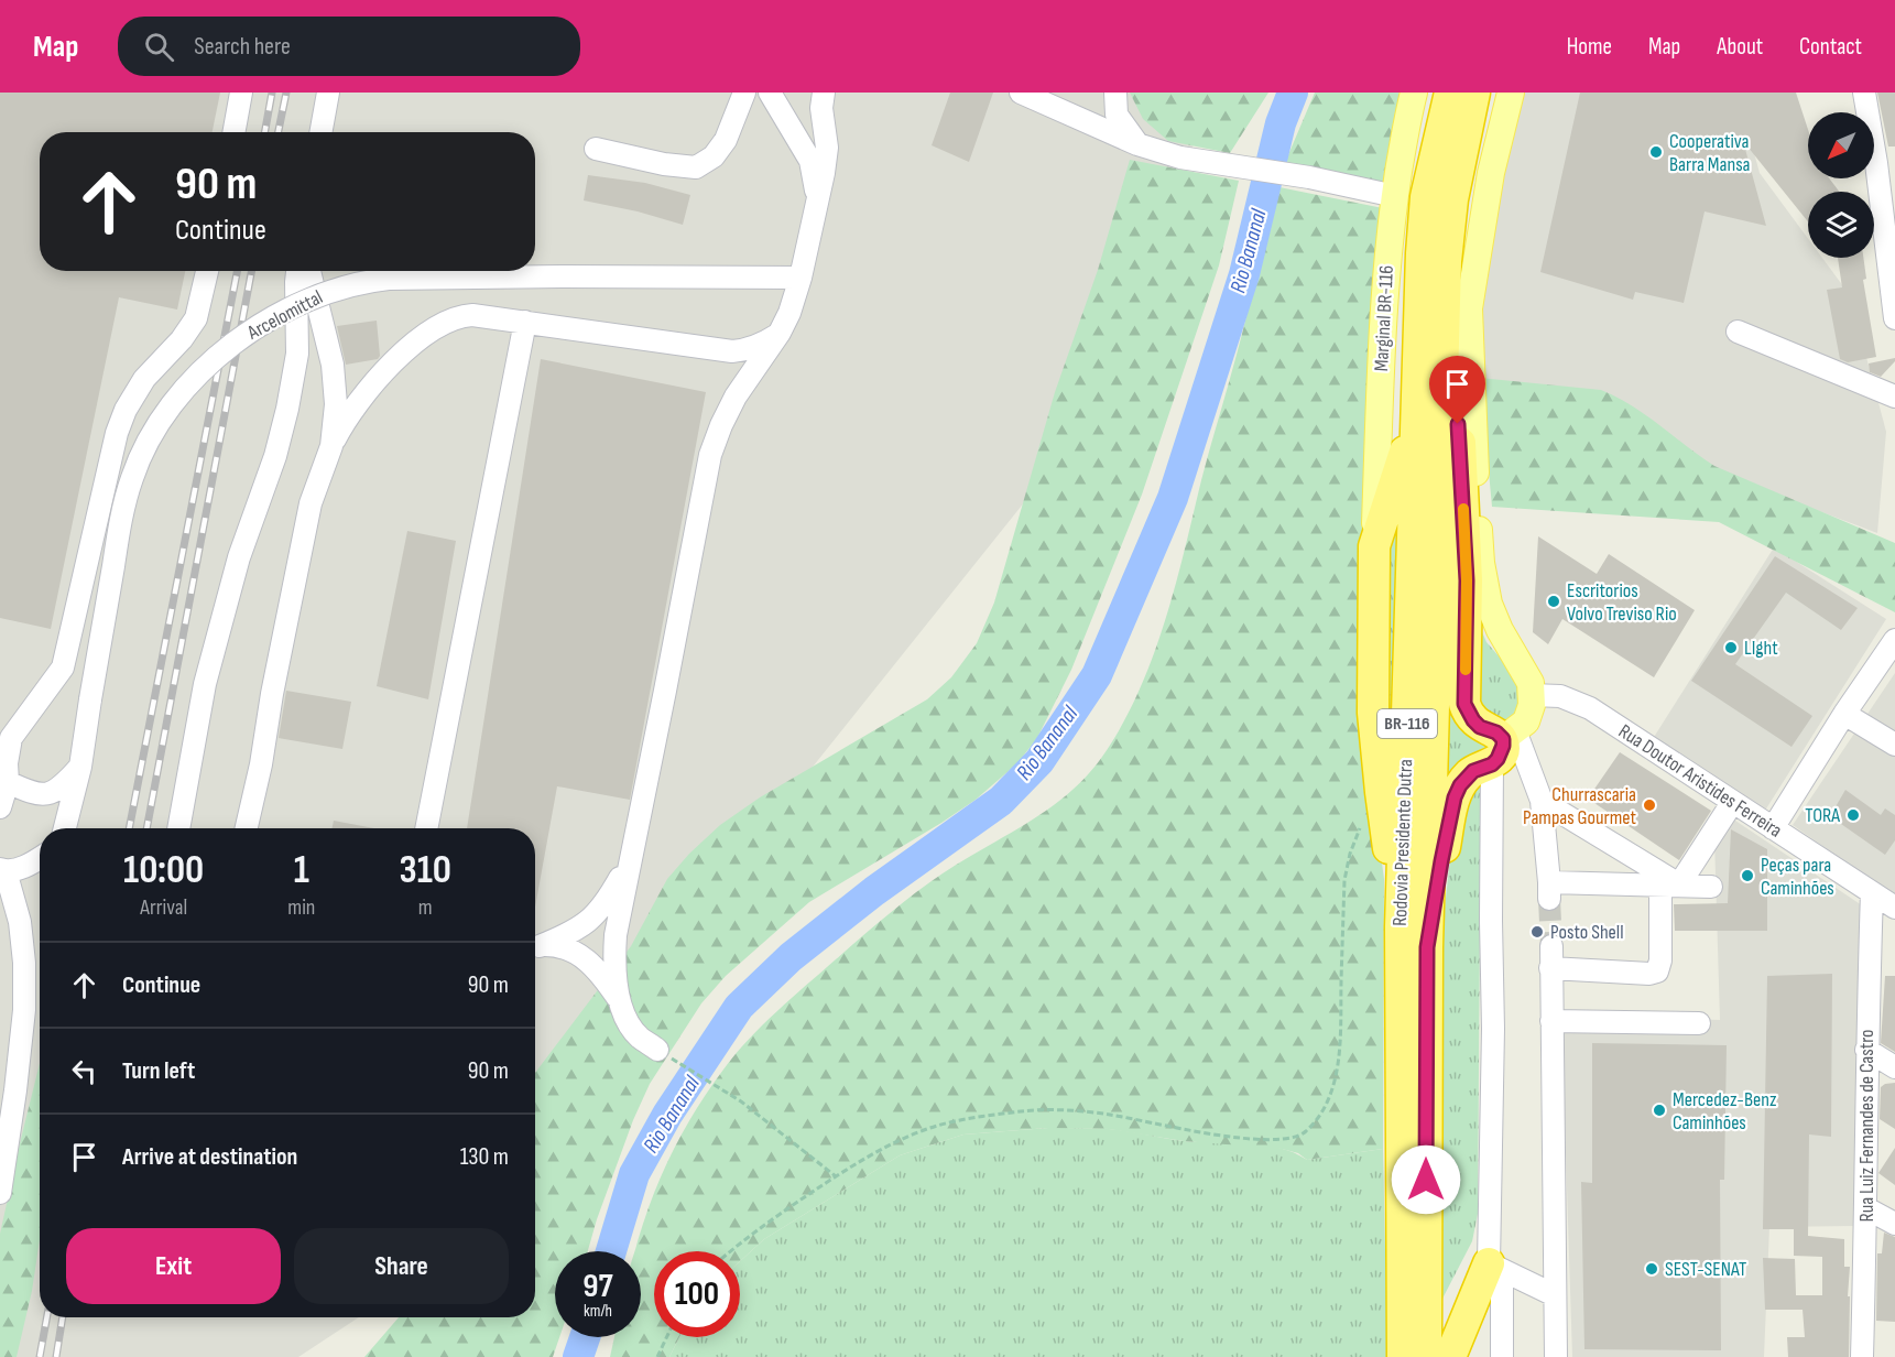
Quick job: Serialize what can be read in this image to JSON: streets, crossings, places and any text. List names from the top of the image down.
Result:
{
  "streets": {
    "highway": ["BR-116", "Rodovia Presidente Dutra"],
    "main road": ["Marginal BR-116"],
    "street": ["Arcelomittal", "Rua Doutor Aristides Ferreira", "Rua Luiz Fernandes de Castro"]
  },
  "crossings": [
    ["Rua Doutor Aristides Ferreira", "Rua Luiz Fernandes de Castro"]
  ],
  "water": ["Rio Bananal"],
  "places": [
    "Cooperativa Barra Mansa",
    "Escritorios Volvo Treviso Rio",
    "LIght",
    "Churrascaria Pampas Gourmet",
    "TORA",
    "Peças para Caminhões",
    "Posto Shell",
    "Mercedez-Benz Caminhões",
    "SEST-SENAT"
  ],
  "north": "bottom left",
  "page": {
    "header": "Map",
    "search": "Search here",
    "nav": [
      "Home",
      "Map",
      "About",
      "Contact"
    ],
    "turn": ["90 m", "Continue"],
    "eta": [
      "10:00",
      "Arrival",
      "1",
      "min",
      "310",
      "m"
    ],
    "list": [
      {
        "name": "Continue",
        "value": "90 m"
      },
      {
        "name": "Turn left",
        "value": "90 m"
      },
      {
        "name": "Arrive at destination",
        "value": "130 m"
      }
    ],
    "buttons": ["Exit", "Share"],
    "speed": "97 km/h",
    "limit": "100"
  }
}
